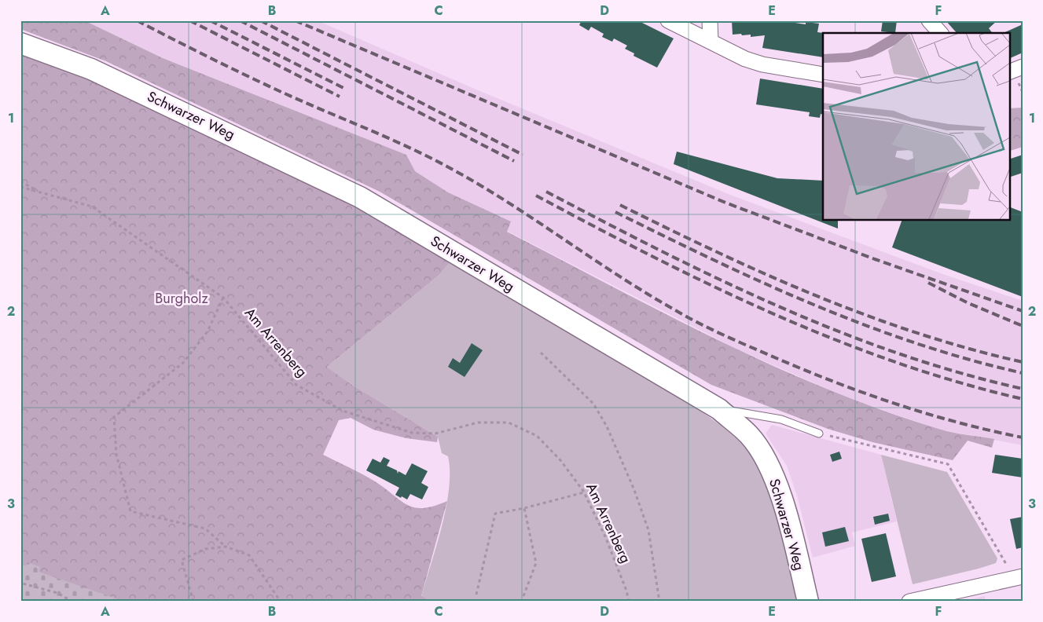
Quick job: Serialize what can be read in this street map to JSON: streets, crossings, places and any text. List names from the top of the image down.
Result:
{
  "streets": {
    "street": ["Schwarzer Weg"],
    "path": ["Am Arrenberg"]
  },
  "parks": ["Burgholz"],
  "grid": {
    "columns": [
      "A",
      "B",
      "C",
      "D",
      "E",
      "F"
    ],
    "rows": ["1", "2", "3"]
  }
}
